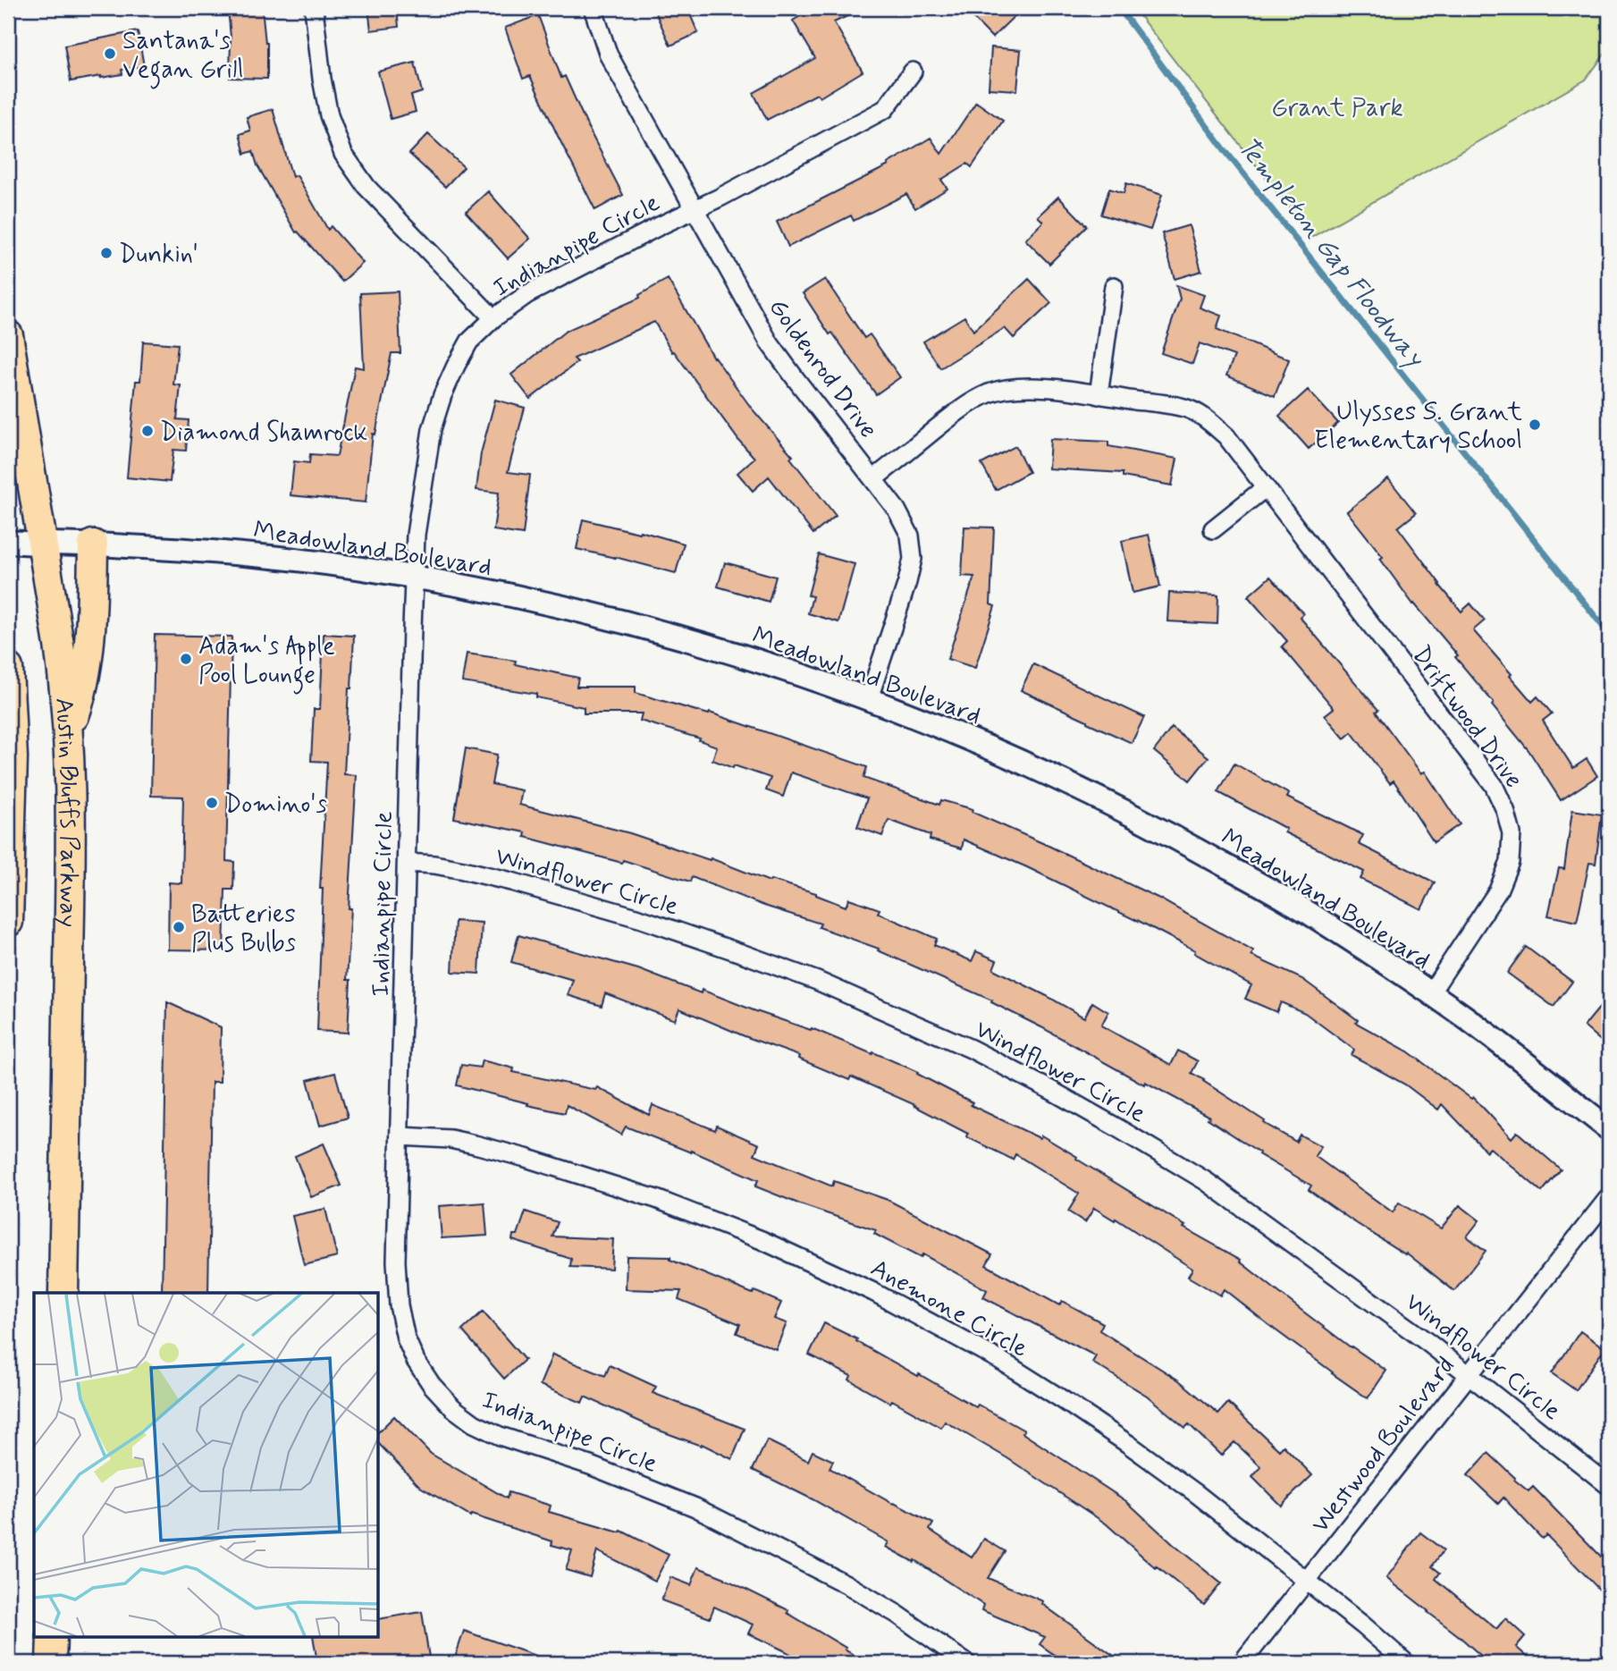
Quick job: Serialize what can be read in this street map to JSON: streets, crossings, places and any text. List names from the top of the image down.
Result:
{
  "streets": {
    "main road": ["Austin Bluffs Parkway"],
    "street": [
      "Indianpipe Circle",
      "Goldenrod Drive",
      "Meadowland Boulevard",
      "Driftwood Drive",
      "Windflower Circle",
      "Anemone Circle",
      "Westwood Boulevard"
    ]
  },
  "crossings": [
    ["Indianpipe Circle", "Goldenrod Drive"],
    ["Indianpipe Circle", "Meadowland Boulevard"],
    ["Indianpipe Circle", "Windflower Circle"],
    ["Indianpipe Circle", "Anemone Circle"],
    ["Goldenrod Drive", "Meadowland Boulevard"],
    ["Goldenrod Drive", "Driftwood Drive"],
    ["Meadowland Boulevard", "Driftwood Drive"],
    ["Meadowland Boulevard", "Austin Bluffs Parkway"],
    ["Windflower Circle", "Westwood Boulevard"],
    ["Anemone Circle", "Westwood Boulevard"]
  ],
  "water": ["Templeton Gap Floodway"],
  "parks": ["Grant Park"],
  "places": [
    "Santana's Vegan Grill",
    "Dunkin'",
    "Ulysses S. Grant Elementary School",
    "Diamond Shamrock",
    "Adam's Apple Pool Lounge",
    "Domino's",
    "Batteries Plus Bulbs"
  ]
}
